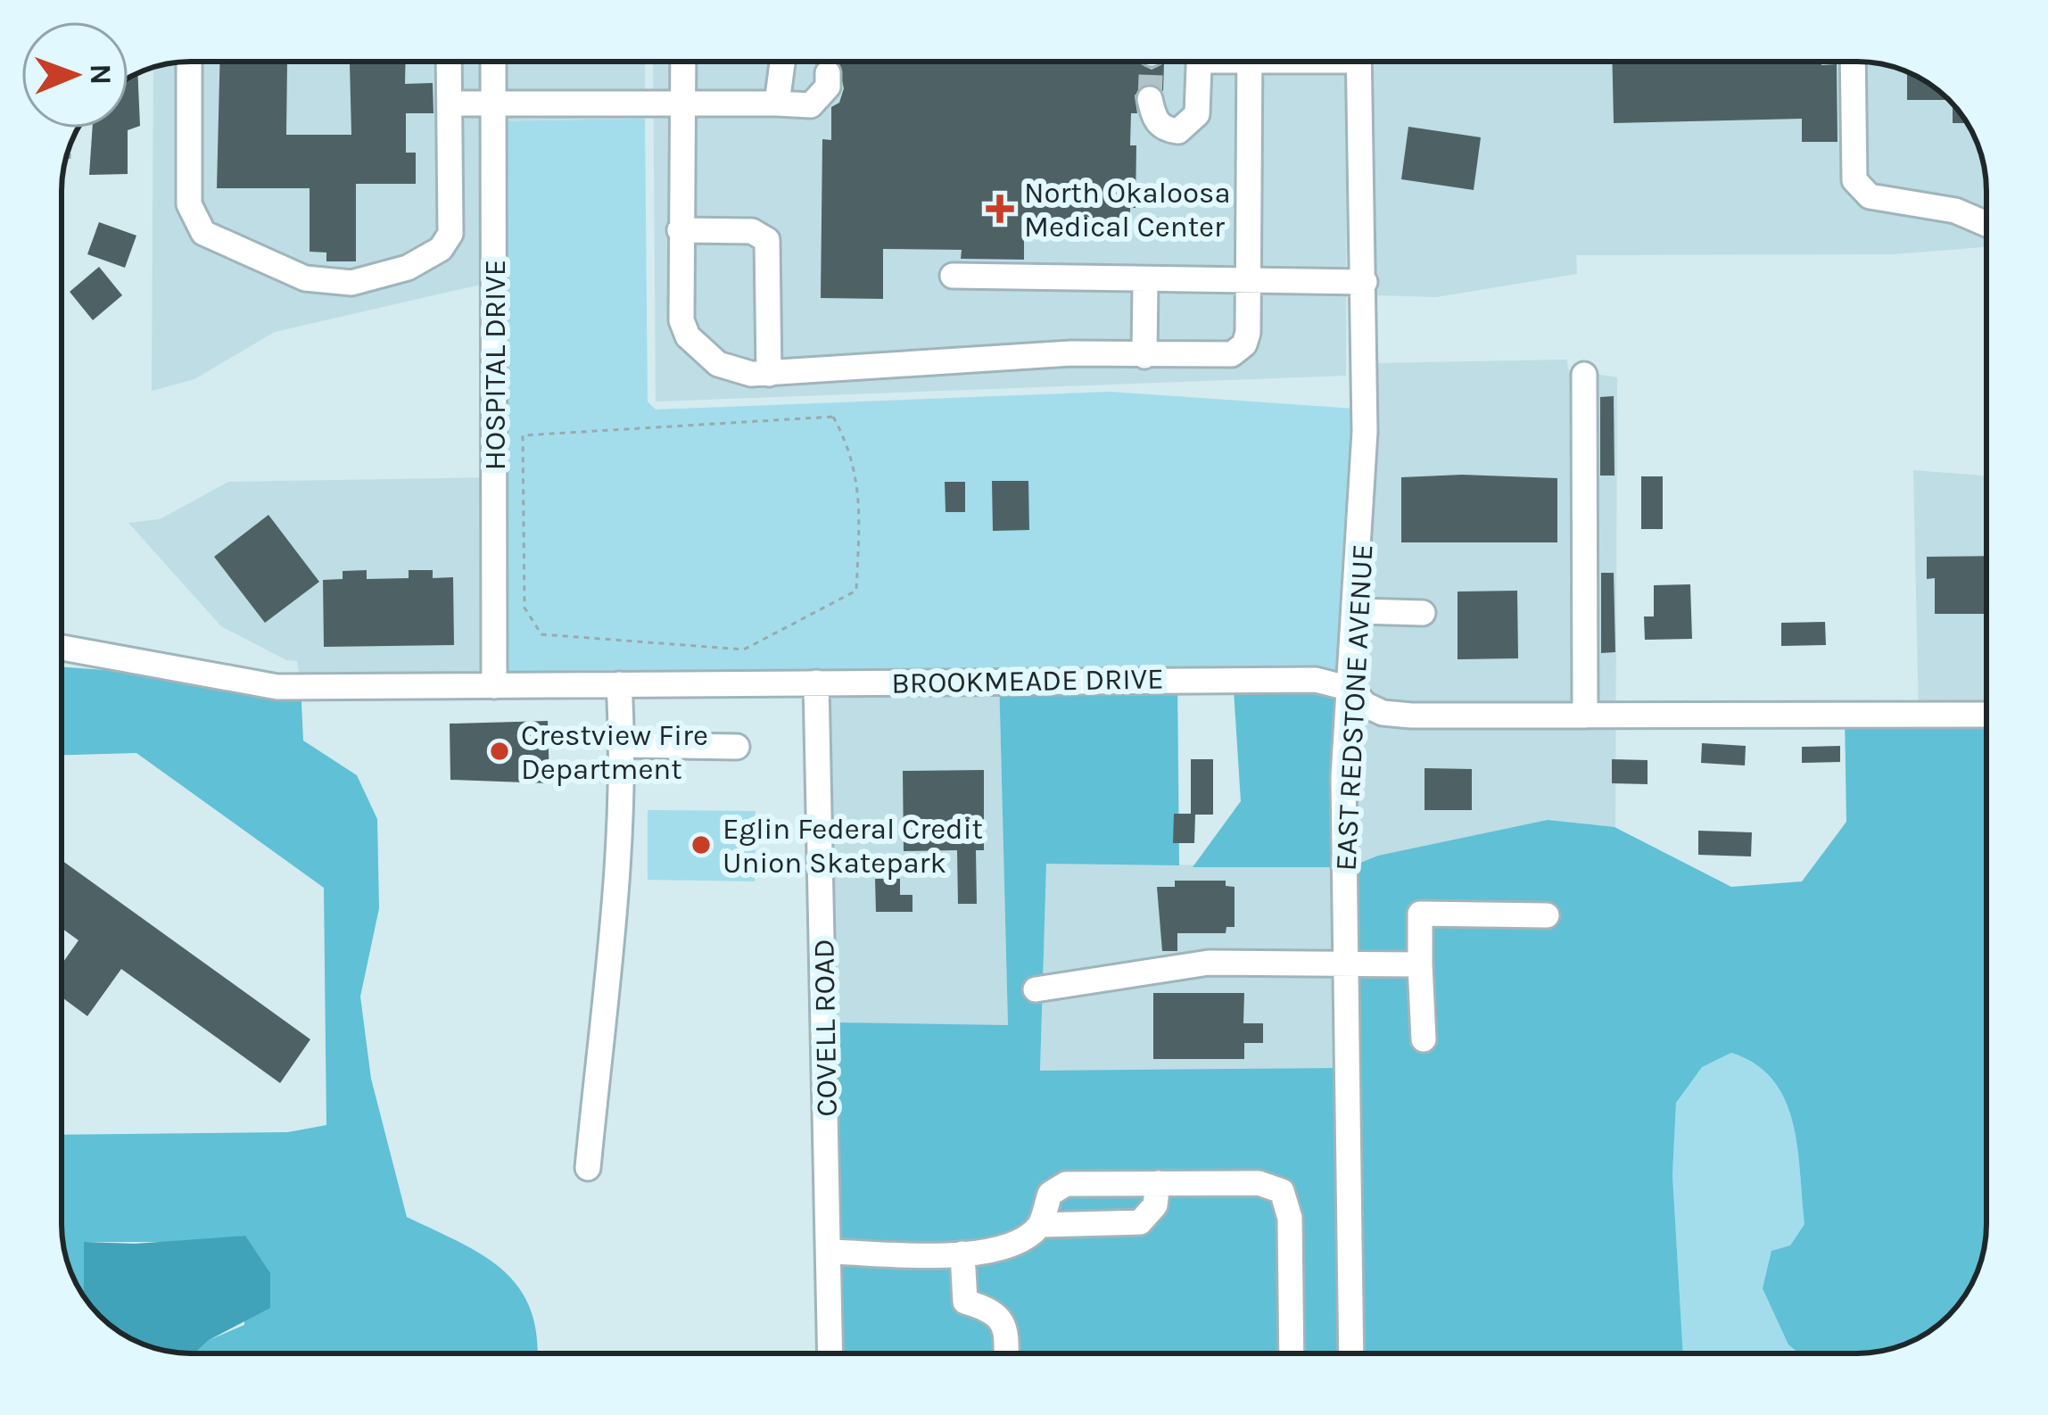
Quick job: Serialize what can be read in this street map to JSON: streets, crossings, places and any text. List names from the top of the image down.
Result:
{
  "streets": {
    "street": [
      "HOSPITAL DRIVE",
      "BROOKMEADE DRIVE",
      "EAST REDSTONE AVENUE",
      "COVELL ROAD"
    ]
  },
  "crossings": [
    ["HOSPITAL DRIVE", "BROOKMEADE DRIVE"],
    ["BROOKMEADE DRIVE", "EAST REDSTONE AVENUE"],
    ["BROOKMEADE DRIVE", "COVELL ROAD"]
  ],
  "places": {
    "health": ["North Okaloosa Medical Center"],
    "other": ["Crestview Fire Department", "Eglin Federal Credit Union Skatepark"]
  },
  "north": "right"
}
